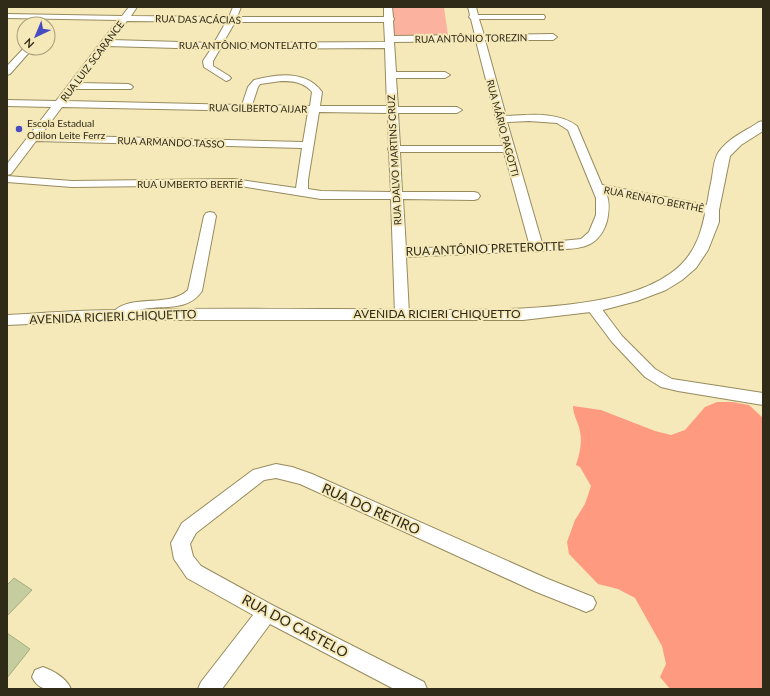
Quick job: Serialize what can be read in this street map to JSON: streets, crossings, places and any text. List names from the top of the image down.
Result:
{
  "streets": {
    "street": [
      "RUA DAS ACÁCIAS",
      "RUA ANTÔNIO TOREZIN",
      "RUA ANTÔNIO MONTELATTO",
      "RUA LUIZ SCARANCE",
      "RUA GILBERTO AIJAR",
      "RUA MÁRIO PAGOTTI",
      "RUA ARMANDO TASSO",
      "RUA DALVO MARTINS CRUZ",
      "RUA UMBERTO BERTIÉ",
      "RUA RENATO BERTHÊ",
      "RUA ANTÔNIO PRETEROTTE",
      "AVENIDA RICIERI CHIQUETTO",
      "RUA DO RETIRO",
      "RUA DO CASTELO"
    ]
  },
  "crossings": [
    ["RUA DAS ACÁCIAS", "RUA LUIZ SCARANCE"],
    ["RUA DAS ACÁCIAS", "RUA DALVO MARTINS CRUZ"],
    ["RUA ANTÔNIO TOREZIN", "RUA ANTÔNIO MONTELATTO"],
    ["RUA ANTÔNIO TOREZIN", "RUA MÁRIO PAGOTTI"],
    ["RUA ANTÔNIO TOREZIN", "RUA DALVO MARTINS CRUZ"],
    ["RUA ANTÔNIO MONTELATTO", "RUA LUIZ SCARANCE"],
    ["RUA ANTÔNIO MONTELATTO", "RUA DALVO MARTINS CRUZ"],
    ["RUA LUIZ SCARANCE", "RUA GILBERTO AIJAR"],
    ["RUA LUIZ SCARANCE", "RUA ARMANDO TASSO"],
    ["RUA GILBERTO AIJAR", "RUA DALVO MARTINS CRUZ"],
    ["RUA MÁRIO PAGOTTI", "RUA ANTÔNIO PRETEROTTE"],
    ["RUA DALVO MARTINS CRUZ", "RUA UMBERTO BERTIÉ"],
    ["RUA DALVO MARTINS CRUZ", "RUA ANTÔNIO PRETEROTTE"],
    ["RUA DALVO MARTINS CRUZ", "AVENIDA RICIERI CHIQUETTO"],
    ["RUA RENATO BERTHÊ", "RUA ANTÔNIO PRETEROTTE"],
    ["RUA RENATO BERTHÊ", "AVENIDA RICIERI CHIQUETTO"],
    ["RUA DO RETIRO", "RUA DO CASTELO"]
  ],
  "places": ["Escola Estadual Odilon Leite Ferrz"],
  "north": "bottom left"
}
